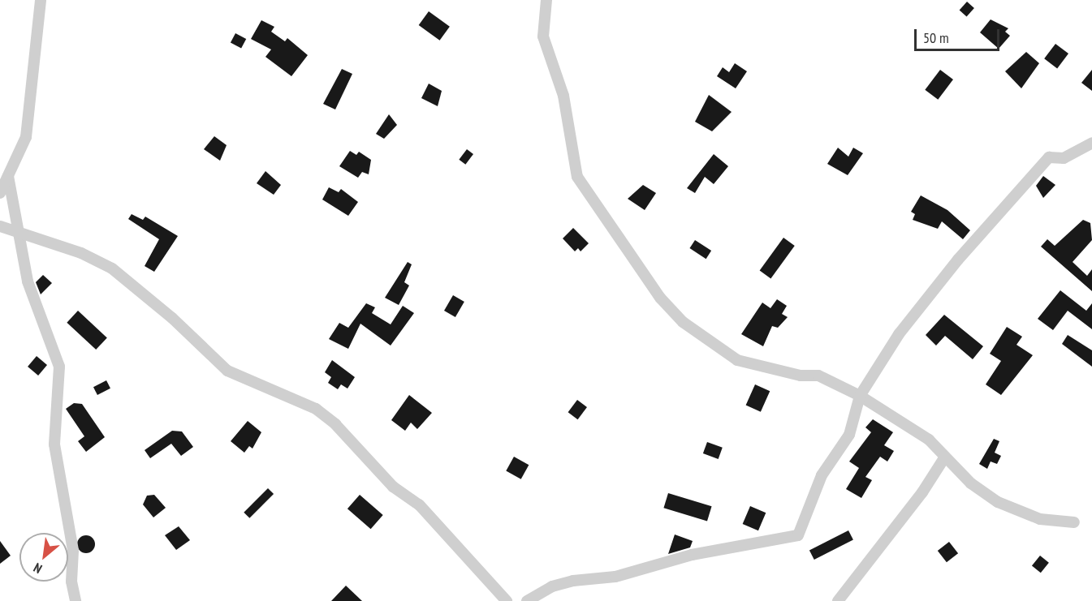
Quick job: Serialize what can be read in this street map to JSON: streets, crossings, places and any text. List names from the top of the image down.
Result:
{
  "scale_bar": "50 m",
  "north": "bottom left"
}
